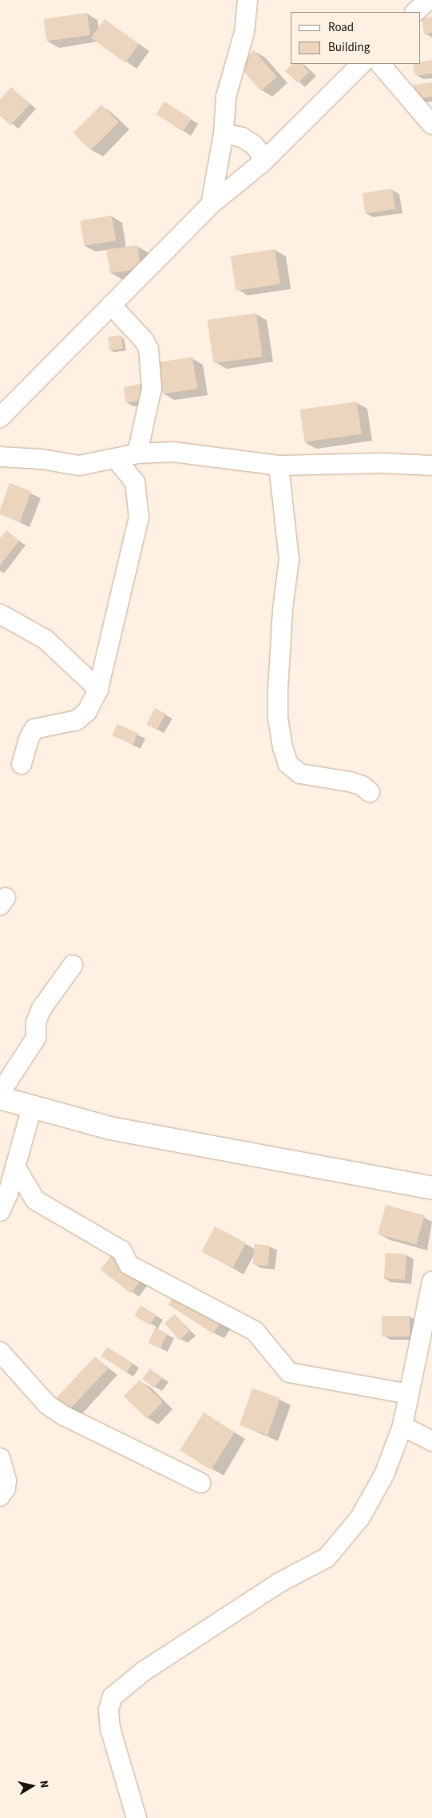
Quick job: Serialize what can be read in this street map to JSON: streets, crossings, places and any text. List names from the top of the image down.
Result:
{
  "legend": ["Road", "Building"],
  "north": "right"
}
